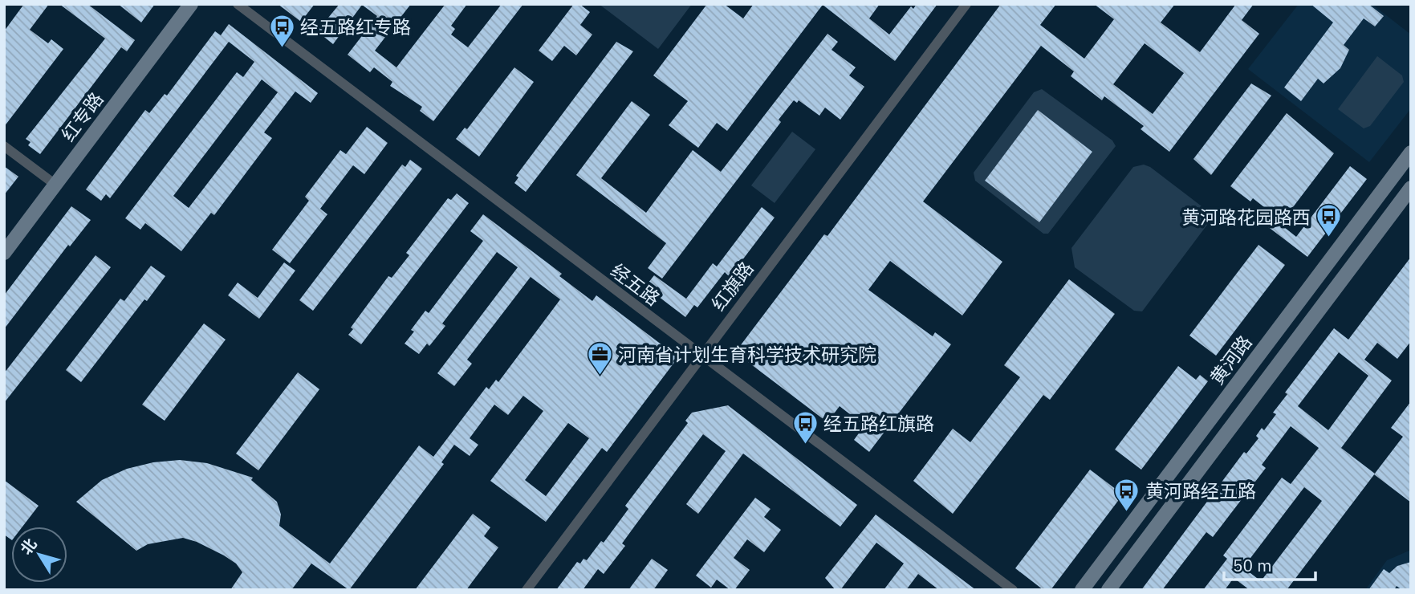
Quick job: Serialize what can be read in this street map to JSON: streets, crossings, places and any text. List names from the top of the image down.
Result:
{
  "streets": {
    "main road": ["红专路", "黄河路"],
    "street": ["经五路", "红旗路"]
  },
  "crossings": [
    ["经五路", "红旗路"]
  ],
  "places": {
    "bus stop": [
      "经五路红专路",
      "黄河路花园路西",
      "经五路红旗路",
      "黄河路经五路"
    ],
    "office": ["河南省计划生育科学技术研究院"]
  },
  "scale_bar": "50 m",
  "north": "top left"
}
